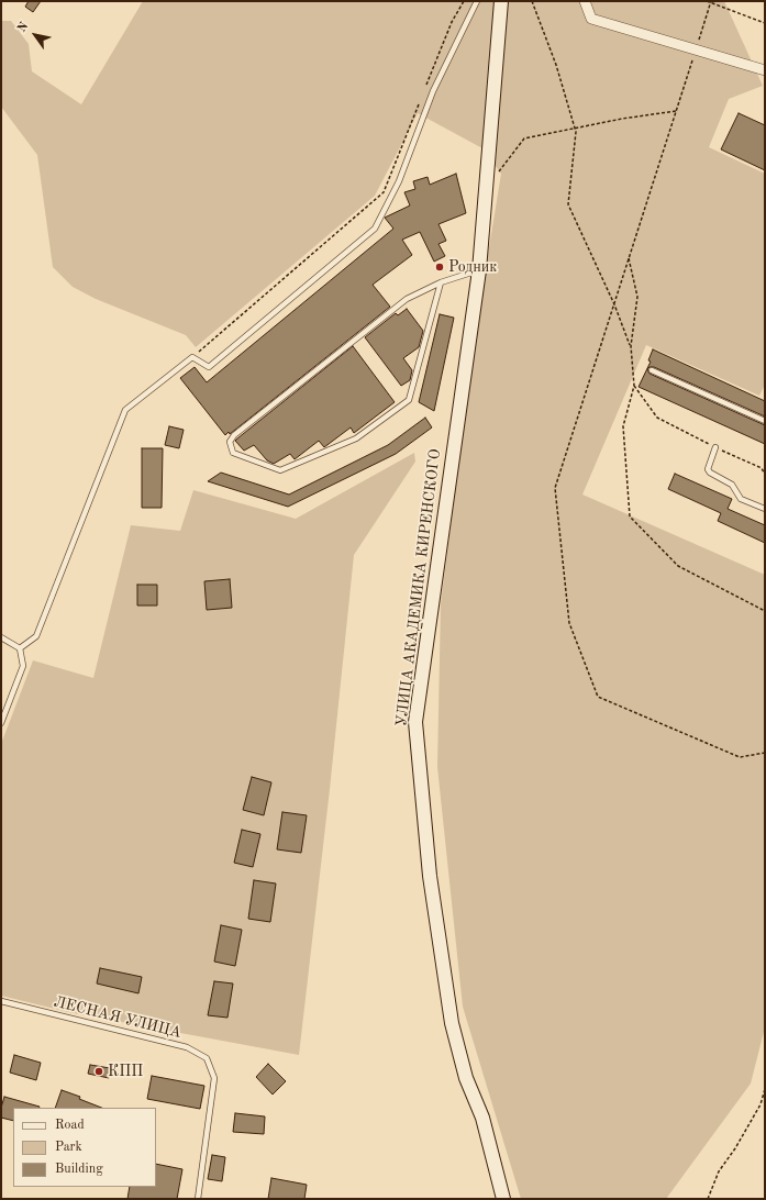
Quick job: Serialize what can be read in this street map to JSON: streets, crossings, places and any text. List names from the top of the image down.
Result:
{
  "streets": {
    "main road": ["УЛИЦА АКАДЕМИКА КИРЕНСКОГО"],
    "lane": ["ЛЕСНАЯ УЛИЦА"]
  },
  "places": ["Родник", "КПП"],
  "legend": ["Road", "Park", "Building"],
  "north": "top left"
}
